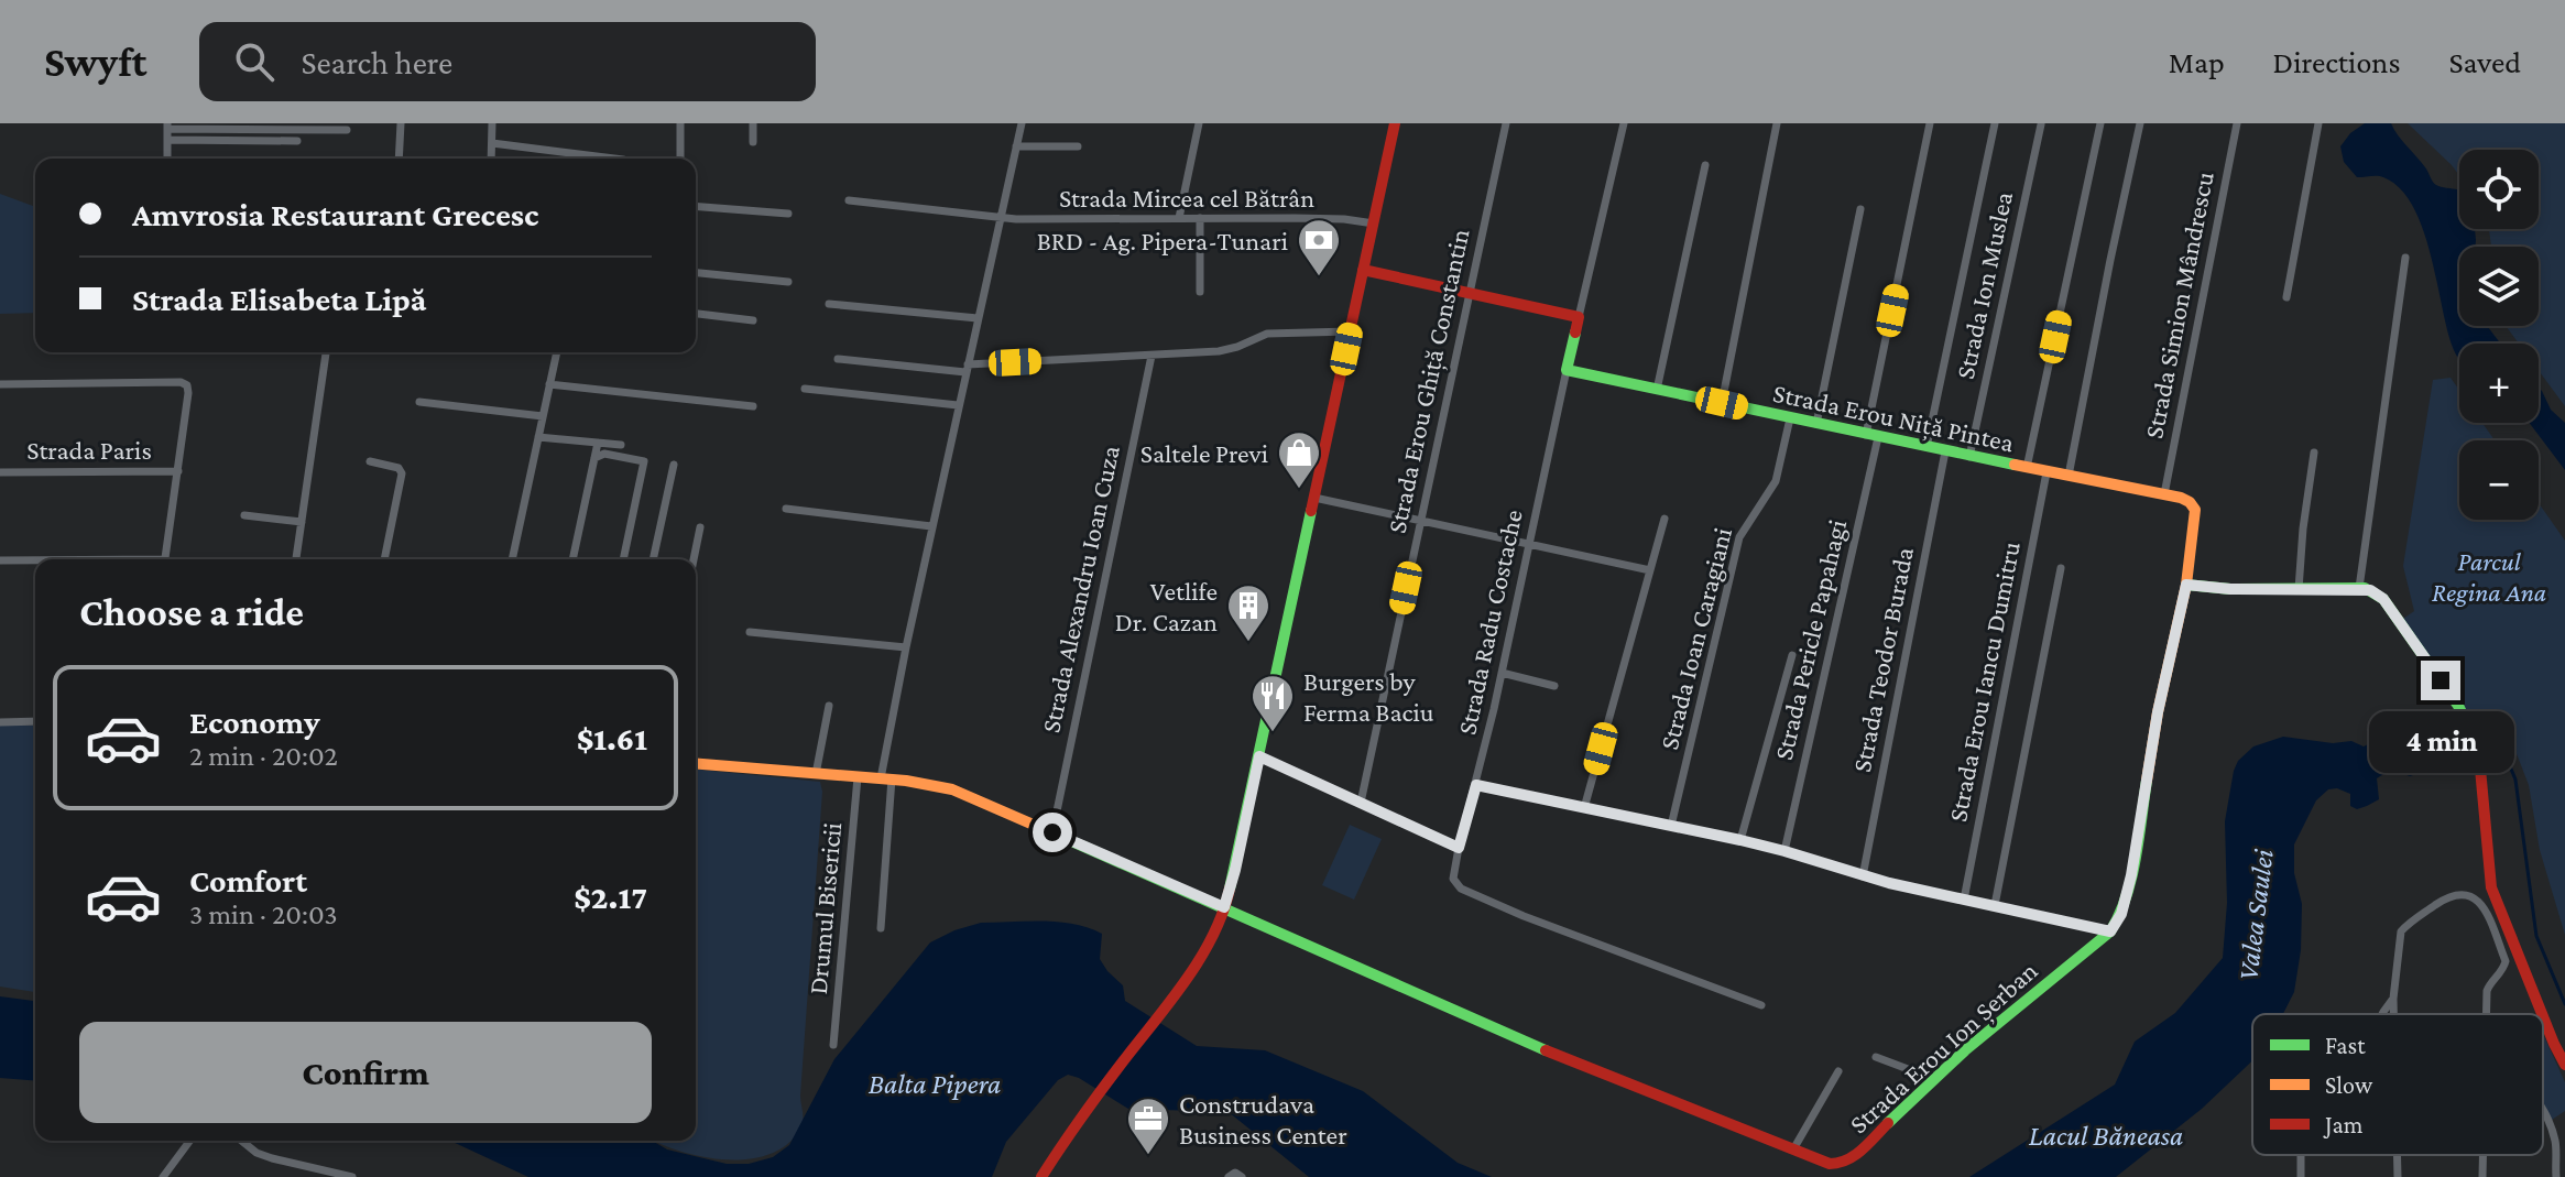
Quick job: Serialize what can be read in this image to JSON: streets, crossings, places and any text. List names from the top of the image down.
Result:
{
  "streets": {
    "street": [
      "Strada Mircea cel Bătrân",
      "Strada Ion Muslea",
      "Strada Simion Mândrescu",
      "Strada Erou Ghiță Constantin",
      "Strada Erou Niță Pintea",
      "Strada Paris",
      "Strada Alexandru Ioan Cuza",
      "Strada Radu Costache",
      "Strada Ioan Caragiani",
      "Strada Pericle Papahagi",
      "Strada Teodor Burada",
      "Strada Erou Iancu Dumitru",
      "Drumul Bisericii",
      "Strada Erou Ion Șerban"
    ]
  },
  "crossings": [
    ["Strada Ion Muslea", "Strada Erou Niță Pintea"],
    ["Strada Simion Mândrescu", "Strada Erou Niță Pintea"],
    ["Strada Erou Niță Pintea", "Strada Radu Costache"],
    ["Strada Erou Niță Pintea", "Strada Ioan Caragiani"],
    ["Strada Erou Niță Pintea", "Strada Pericle Papahagi"],
    ["Strada Erou Niță Pintea", "Strada Teodor Burada"],
    ["Strada Erou Niță Pintea", "Strada Erou Iancu Dumitru"],
    ["Strada Erou Niță Pintea", "Strada Erou Ion Șerban"]
  ],
  "water": ["Valea Saulei", "Balta Pipera", "Lacul Băneasa"],
  "parks": ["Parcul Regina Ana"],
  "places": {
    "bank": ["BRD - Ag. Pipera-Tunari"],
    "shop": ["Saltele Previ"],
    "building": ["Vetlife Dr. Cazan"],
    "restaurant": ["Burgers by Ferma Baciu"],
    "office": ["Construdava Business Center"]
  },
  "legend": ["Fast", "Slow", "Jam"],
  "page": {
    "header": "Swyft",
    "search": "Search here",
    "nav": ["Map", "Directions", "Saved"],
    "map_buttons": ["+", "−"],
    "banner": ["Amvrosia Restaurant Grecesc", "Strada Elisabeta Lipă"],
    "heading": "Choose a ride",
    "list": [
      {
        "name": "Economy",
        "note": "2 min · 20:02",
        "value": "$1.61"
      },
      {
        "name": "Comfort",
        "note": "3 min · 20:03",
        "value": "$2.17"
      }
    ],
    "bubble": "4 min",
    "buttons": "Confirm"
  }
}
